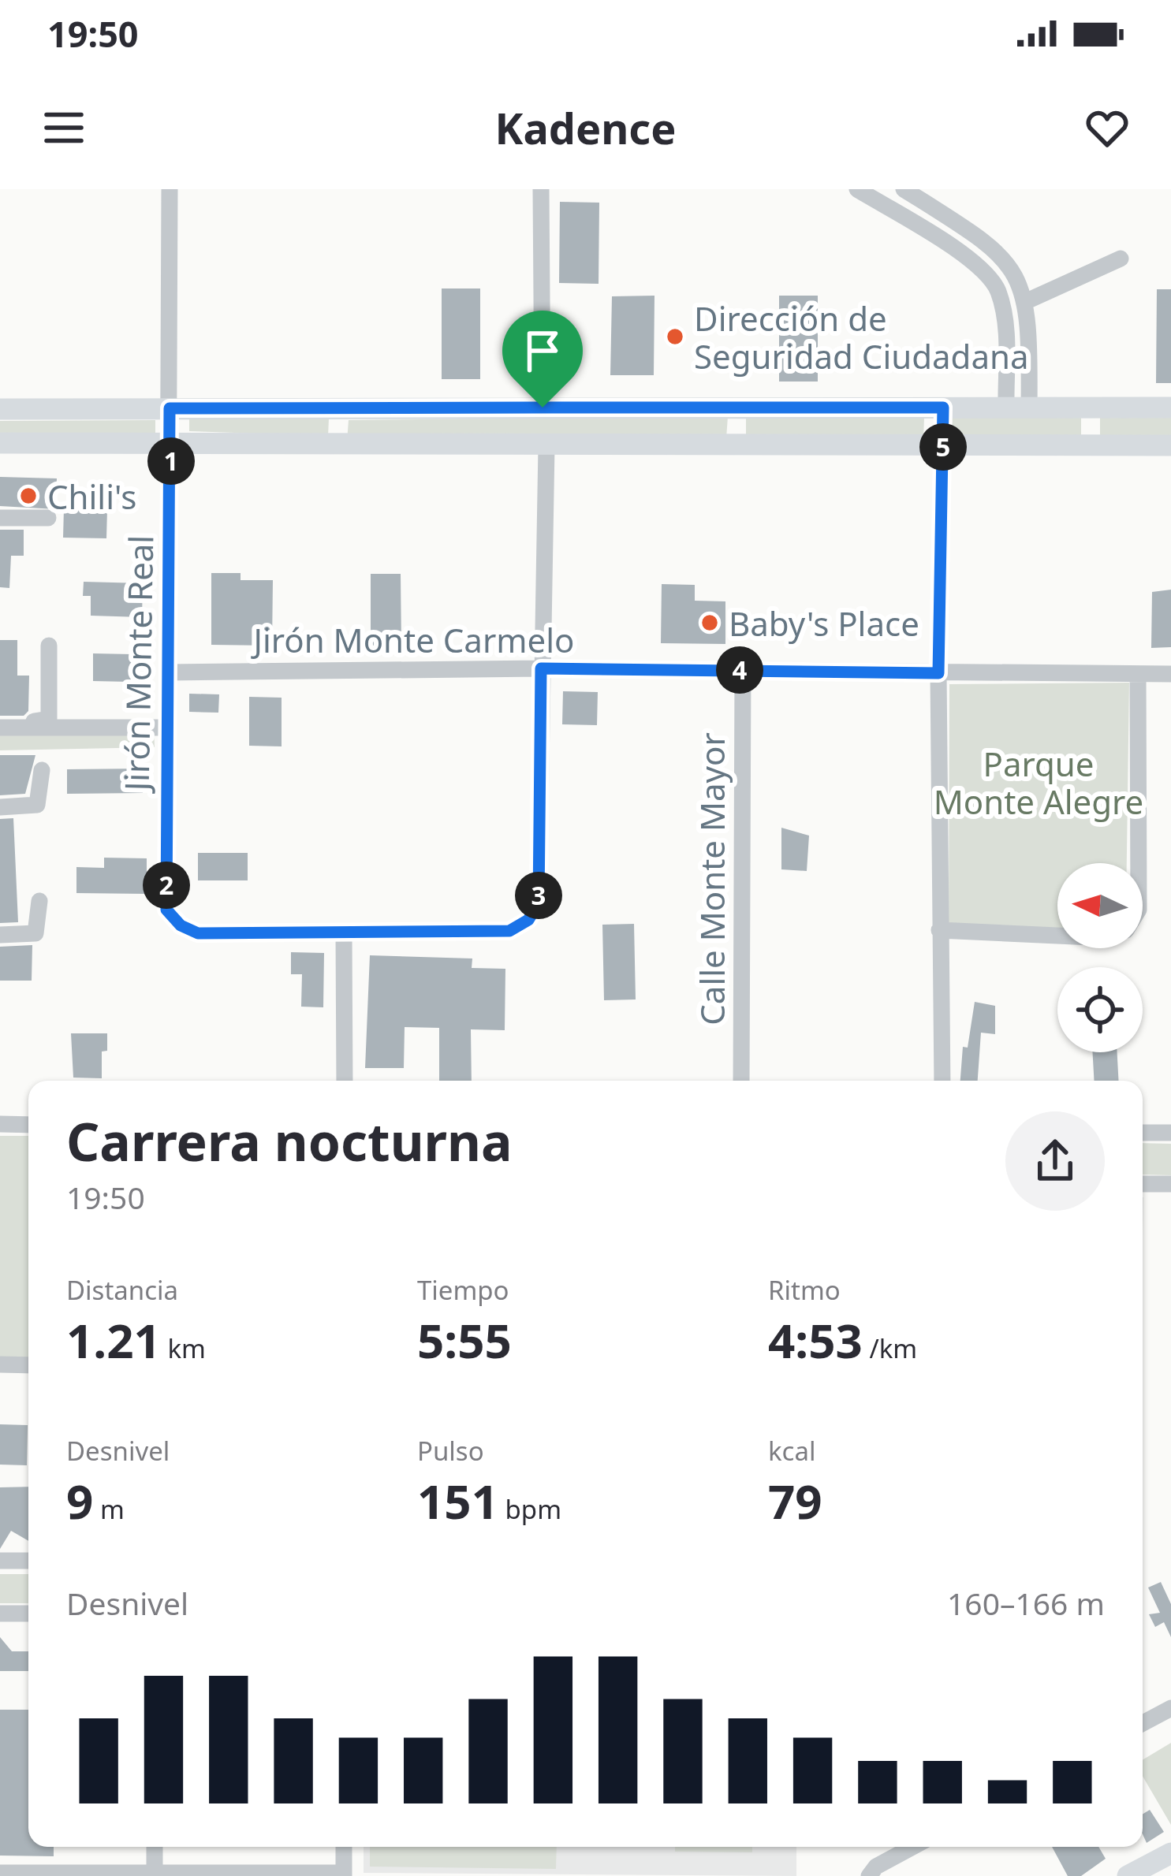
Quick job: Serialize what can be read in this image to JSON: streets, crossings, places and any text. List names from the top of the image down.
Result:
{
  "streets": {
    "street": ["Jirón Monte Carmelo", "Jirón Monte Real", "Calle Monte Mayor"]
  },
  "crossings": [
    ["Jirón Monte Carmelo", "Jirón Monte Real"],
    ["Jirón Monte Carmelo", "Calle Monte Mayor"]
  ],
  "parks": ["Parque Monte Alegre"],
  "places": ["Dirección de Seguridad Ciudadana", "Chili's", "Baby's Place"],
  "north": "left",
  "page": {
    "status": "19:50",
    "header": "Kadence",
    "pins": [
      "5",
      "1",
      "4",
      "2",
      "3"
    ],
    "heading": ["Carrera nocturna", "19:50"],
    "stats": [
      ["Distancia", "1.21 km"],
      ["Tiempo", "5:55"],
      ["Ritmo", "4:53 /km"],
      ["Desnivel", "9 m"],
      ["Pulso", "151 bpm"],
      ["kcal", "79"]
    ],
    "chart": ["Desnivel", "160–166 m"]
  }
}
